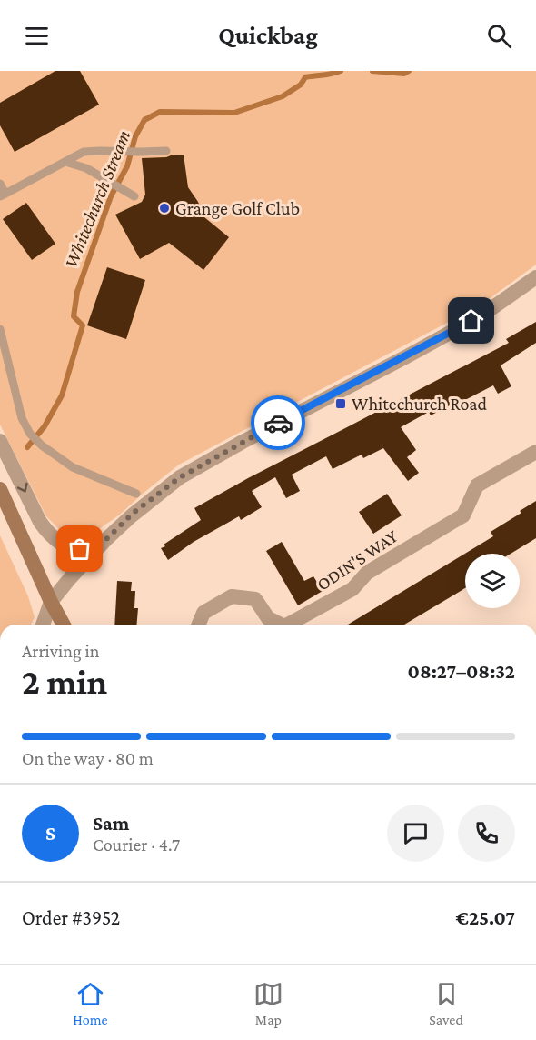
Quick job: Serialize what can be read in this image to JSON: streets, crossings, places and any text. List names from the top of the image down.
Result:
{
  "streets": {
    "street": ["ODIN'S WAY"]
  },
  "water": ["Whitechurch Stream"],
  "places": {
    "other": ["Grange Golf Club"],
    "transit": ["Whitechurch Road"]
  },
  "page": {
    "header": "Quickbag",
    "heading": ["2 min", "Arriving in", "08:27–08:32"],
    "panel": [
      "Sam",
      "Courier · 4.7",
      "Order #3952",
      "€25.07"
    ],
    "bar": "On the way · 80 m",
    "round": "S",
    "tabs": ["Home", "Map", "Saved"]
  }
}
